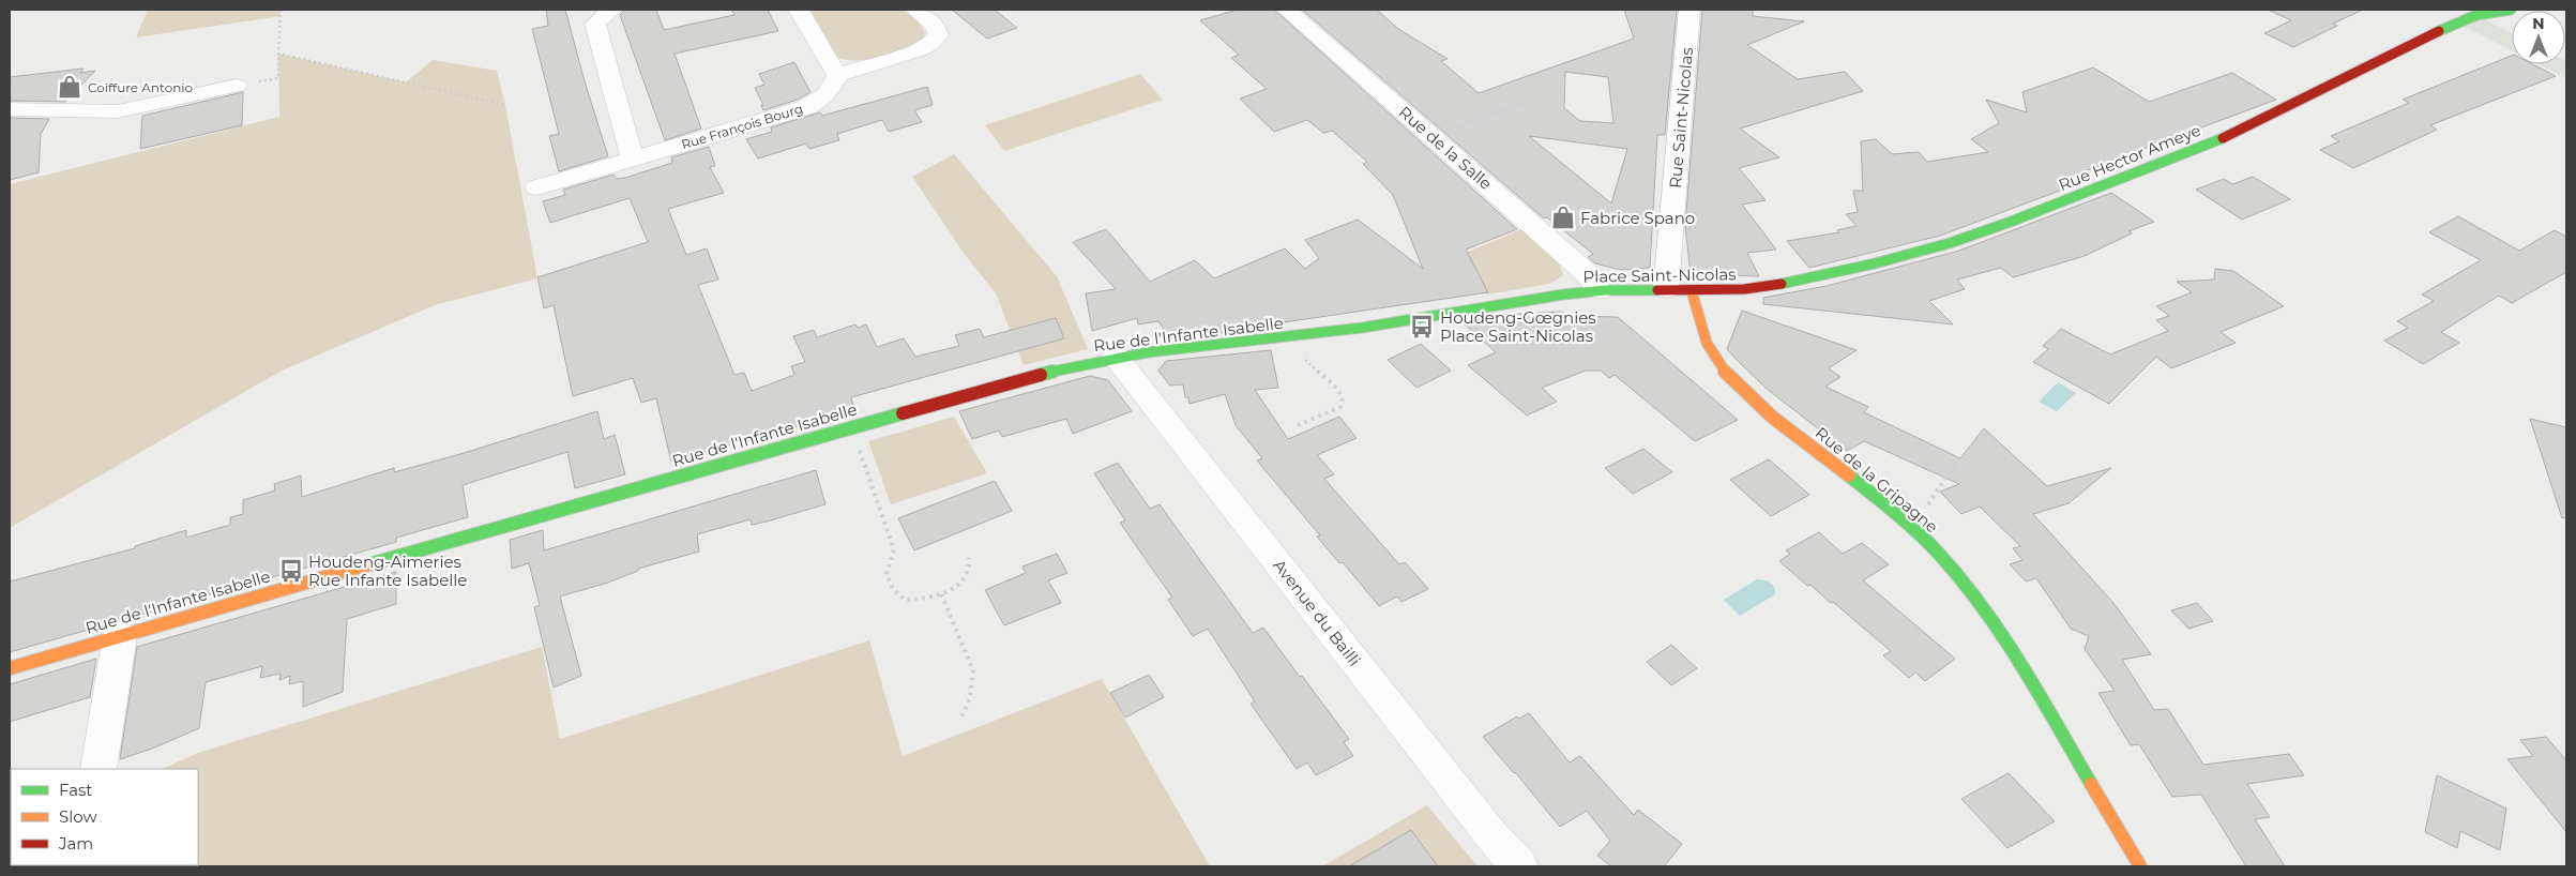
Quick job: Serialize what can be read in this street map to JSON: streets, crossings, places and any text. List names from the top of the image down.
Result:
{
  "streets": {
    "street": [
      "Rue Saint-Nicolas",
      "Rue François Bourg",
      "Rue de la Salle",
      "Rue Hector Ameye",
      "Place Saint-Nicolas",
      "Rue de l'Infante Isabelle",
      "Rue de la Gripagne",
      "Avenue du Bailli"
    ]
  },
  "crossings": [
    ["Rue Saint-Nicolas", "Place Saint-Nicolas"],
    ["Rue de la Salle", "Place Saint-Nicolas"],
    ["Rue Hector Ameye", "Place Saint-Nicolas"],
    ["Place Saint-Nicolas", "Rue de l'Infante Isabelle"],
    ["Place Saint-Nicolas", "Rue de la Gripagne"],
    ["Rue de l'Infante Isabelle", "Avenue du Bailli"]
  ],
  "places": {
    "shop": ["Coiffure Antonio", "Fabrice Spano"],
    "bus stop": ["Houdeng-Gœgnies Place Saint-Nicolas", "Houdeng-Aimeries Rue Infante Isabelle"]
  },
  "legend": ["Fast", "Slow", "Jam"],
  "north": "top"
}
